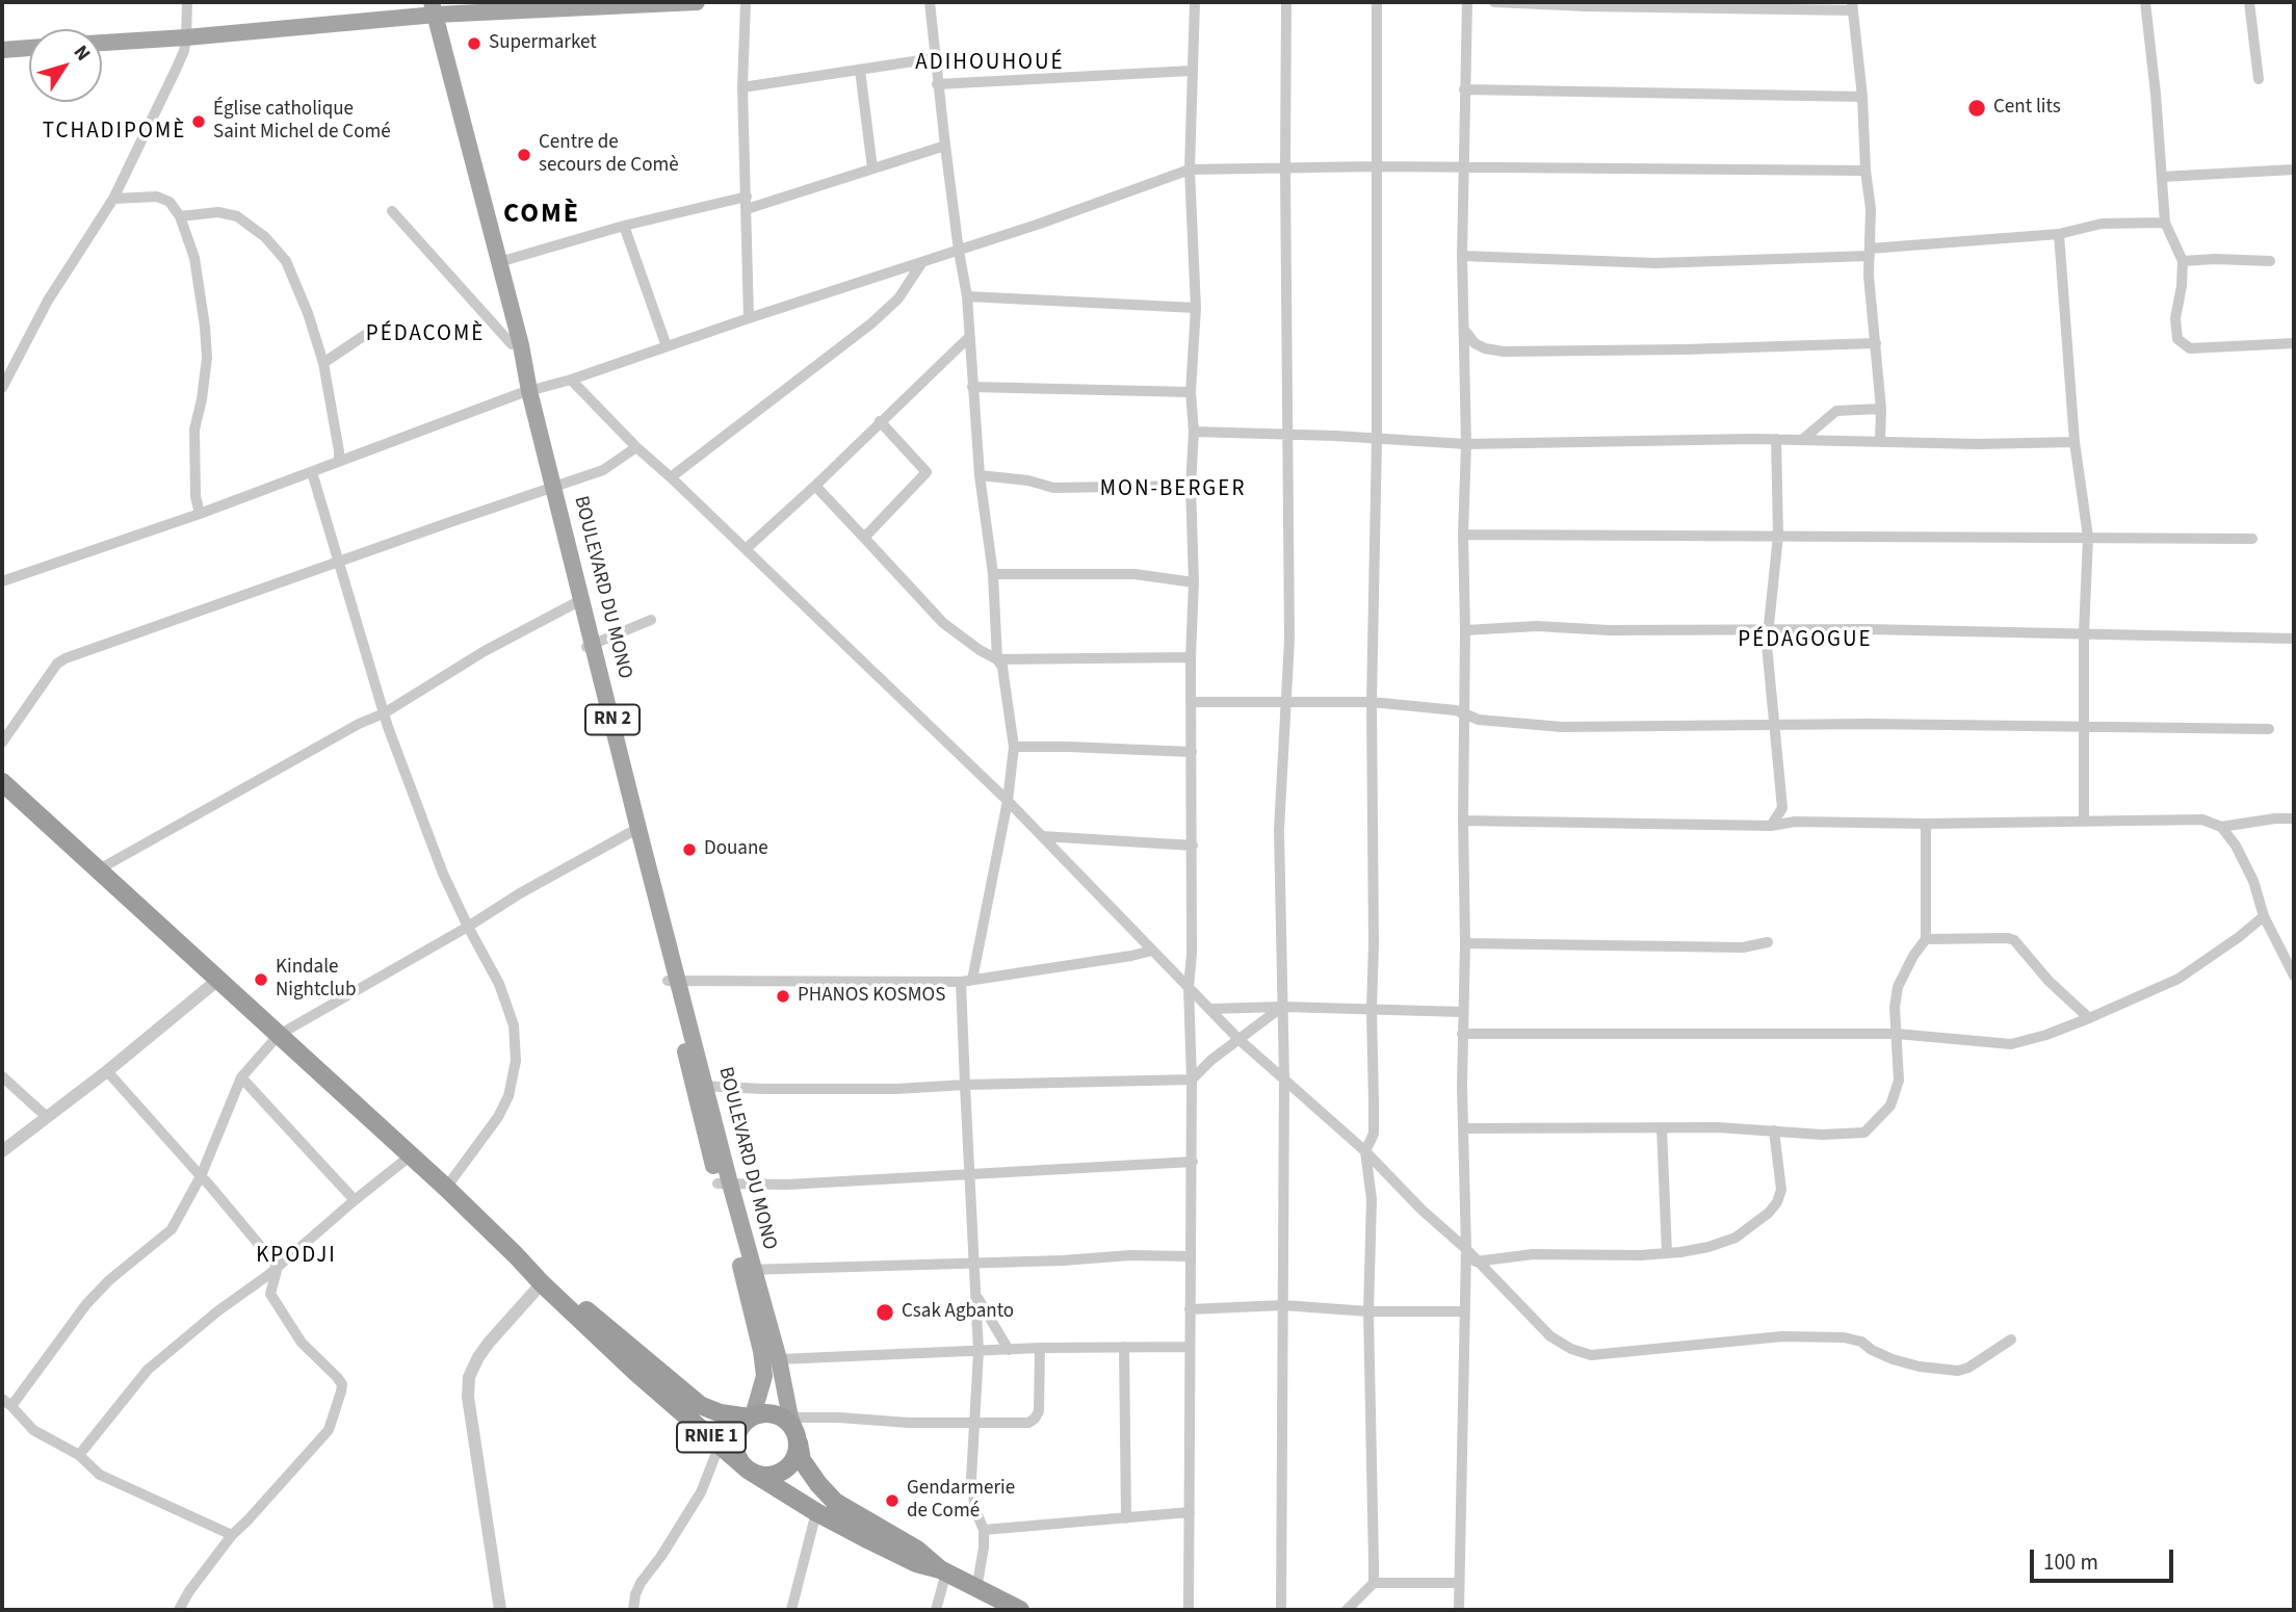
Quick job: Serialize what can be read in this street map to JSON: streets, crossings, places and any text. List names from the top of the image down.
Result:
{
  "streets": {
    "highway": ["RNIE 1"],
    "main road": ["BOULEVARD DU MONO", "RN 2"]
  },
  "crossings": [
    ["BOULEVARD DU MONO", "RNIE 1"]
  ],
  "districts": [
    "ADIHOUHOUÉ",
    "TCHADIPOMÈ",
    "COMÈ",
    "PÉDACOMÈ",
    "MON-BERGER",
    "PÉDAGOGUE",
    "KPODJI"
  ],
  "places": [
    "Supermarket",
    "Cent lits",
    "Église catholique Saint Michel de Comé",
    "Centre de secours de Comè",
    "Douane",
    "Kindale Nightclub",
    "PHANOS KOSMOS",
    "Csak Agbanto",
    "Gendarmerie de Comé"
  ],
  "scale_bar": "100 m",
  "north": "top right"
}
